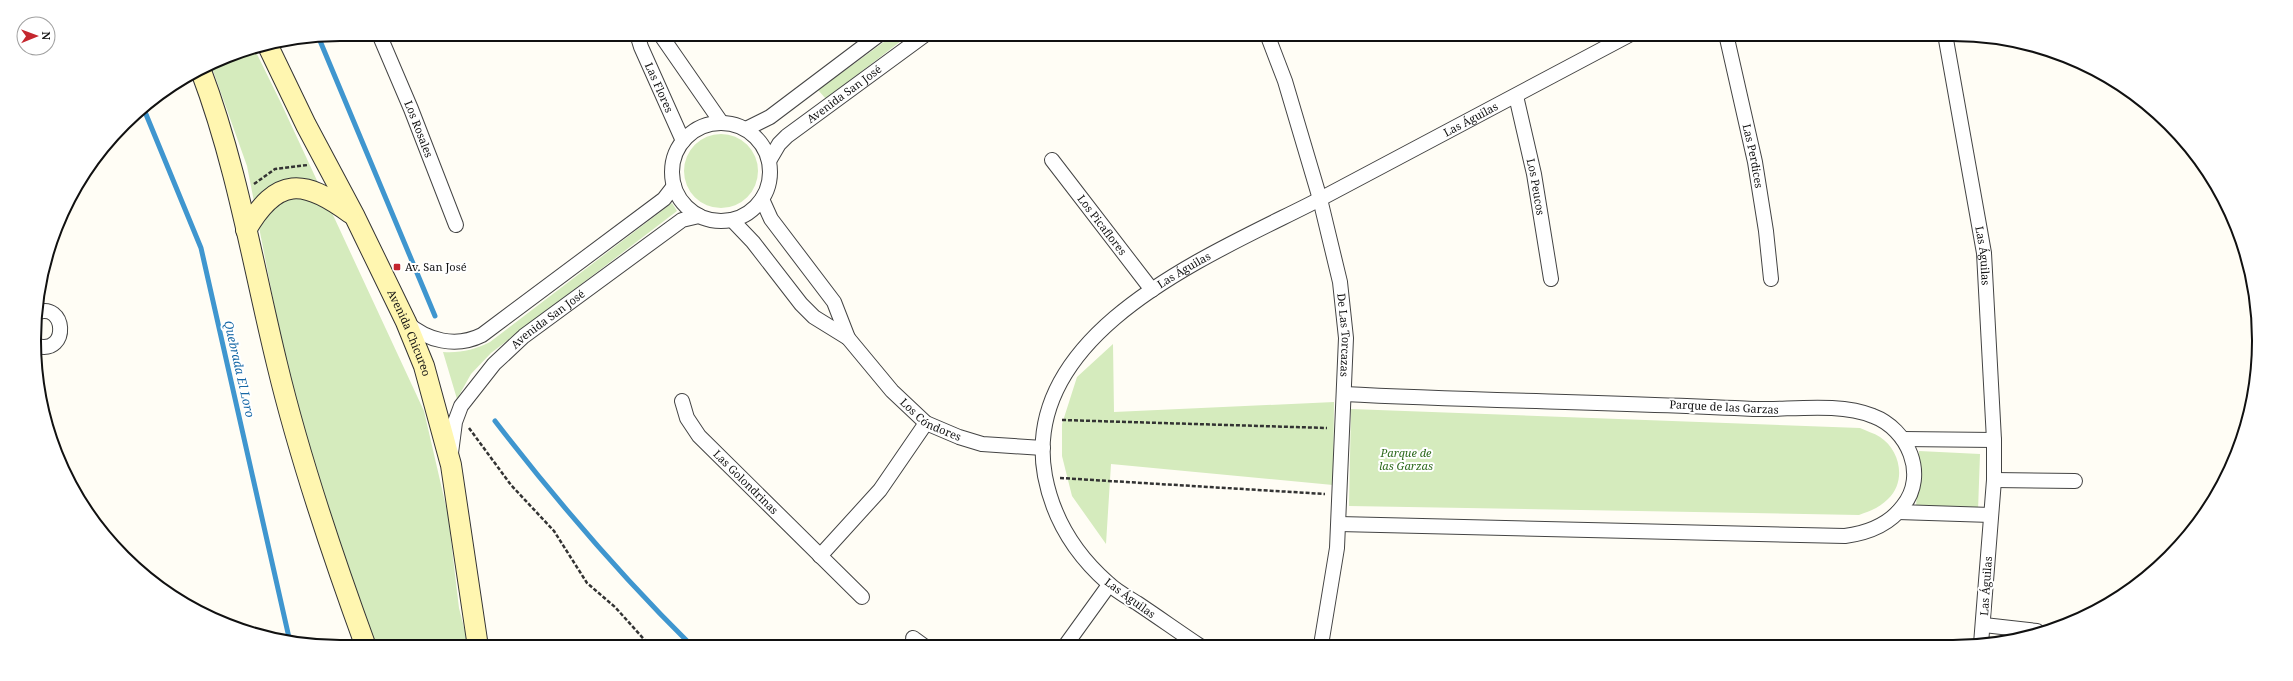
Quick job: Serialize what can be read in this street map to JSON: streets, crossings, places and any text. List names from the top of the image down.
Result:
{
  "streets": {
    "main road": ["Avenida Chicureo"],
    "street": [
      "Las Flores",
      "Avenida San José",
      "Las Águilas",
      "Los Rosales",
      "Las Perdices",
      "Los Peucos",
      "Los Picaflores",
      "De Las Torcazas",
      "Parque de las Garzas",
      "Los Cóndores",
      "Las Golondrinas"
    ]
  },
  "crossings": [
    ["Las Flores", "Avenida San José"],
    ["Las Flores", "Los Cóndores"],
    ["Avenida San José", "Avenida Chicureo"],
    ["Avenida San José", "Los Cóndores"],
    ["Las Águilas", "Los Peucos"],
    ["Las Águilas", "Los Picaflores"],
    ["Las Águilas", "De Las Torcazas"],
    ["Las Águilas", "Los Cóndores"],
    ["De Las Torcazas", "Parque de las Garzas"]
  ],
  "water": ["Quebrada El Loro"],
  "parks": ["Parque de las Garzas"],
  "places": {
    "transit": ["Av. San José"]
  },
  "north": "right"
}
